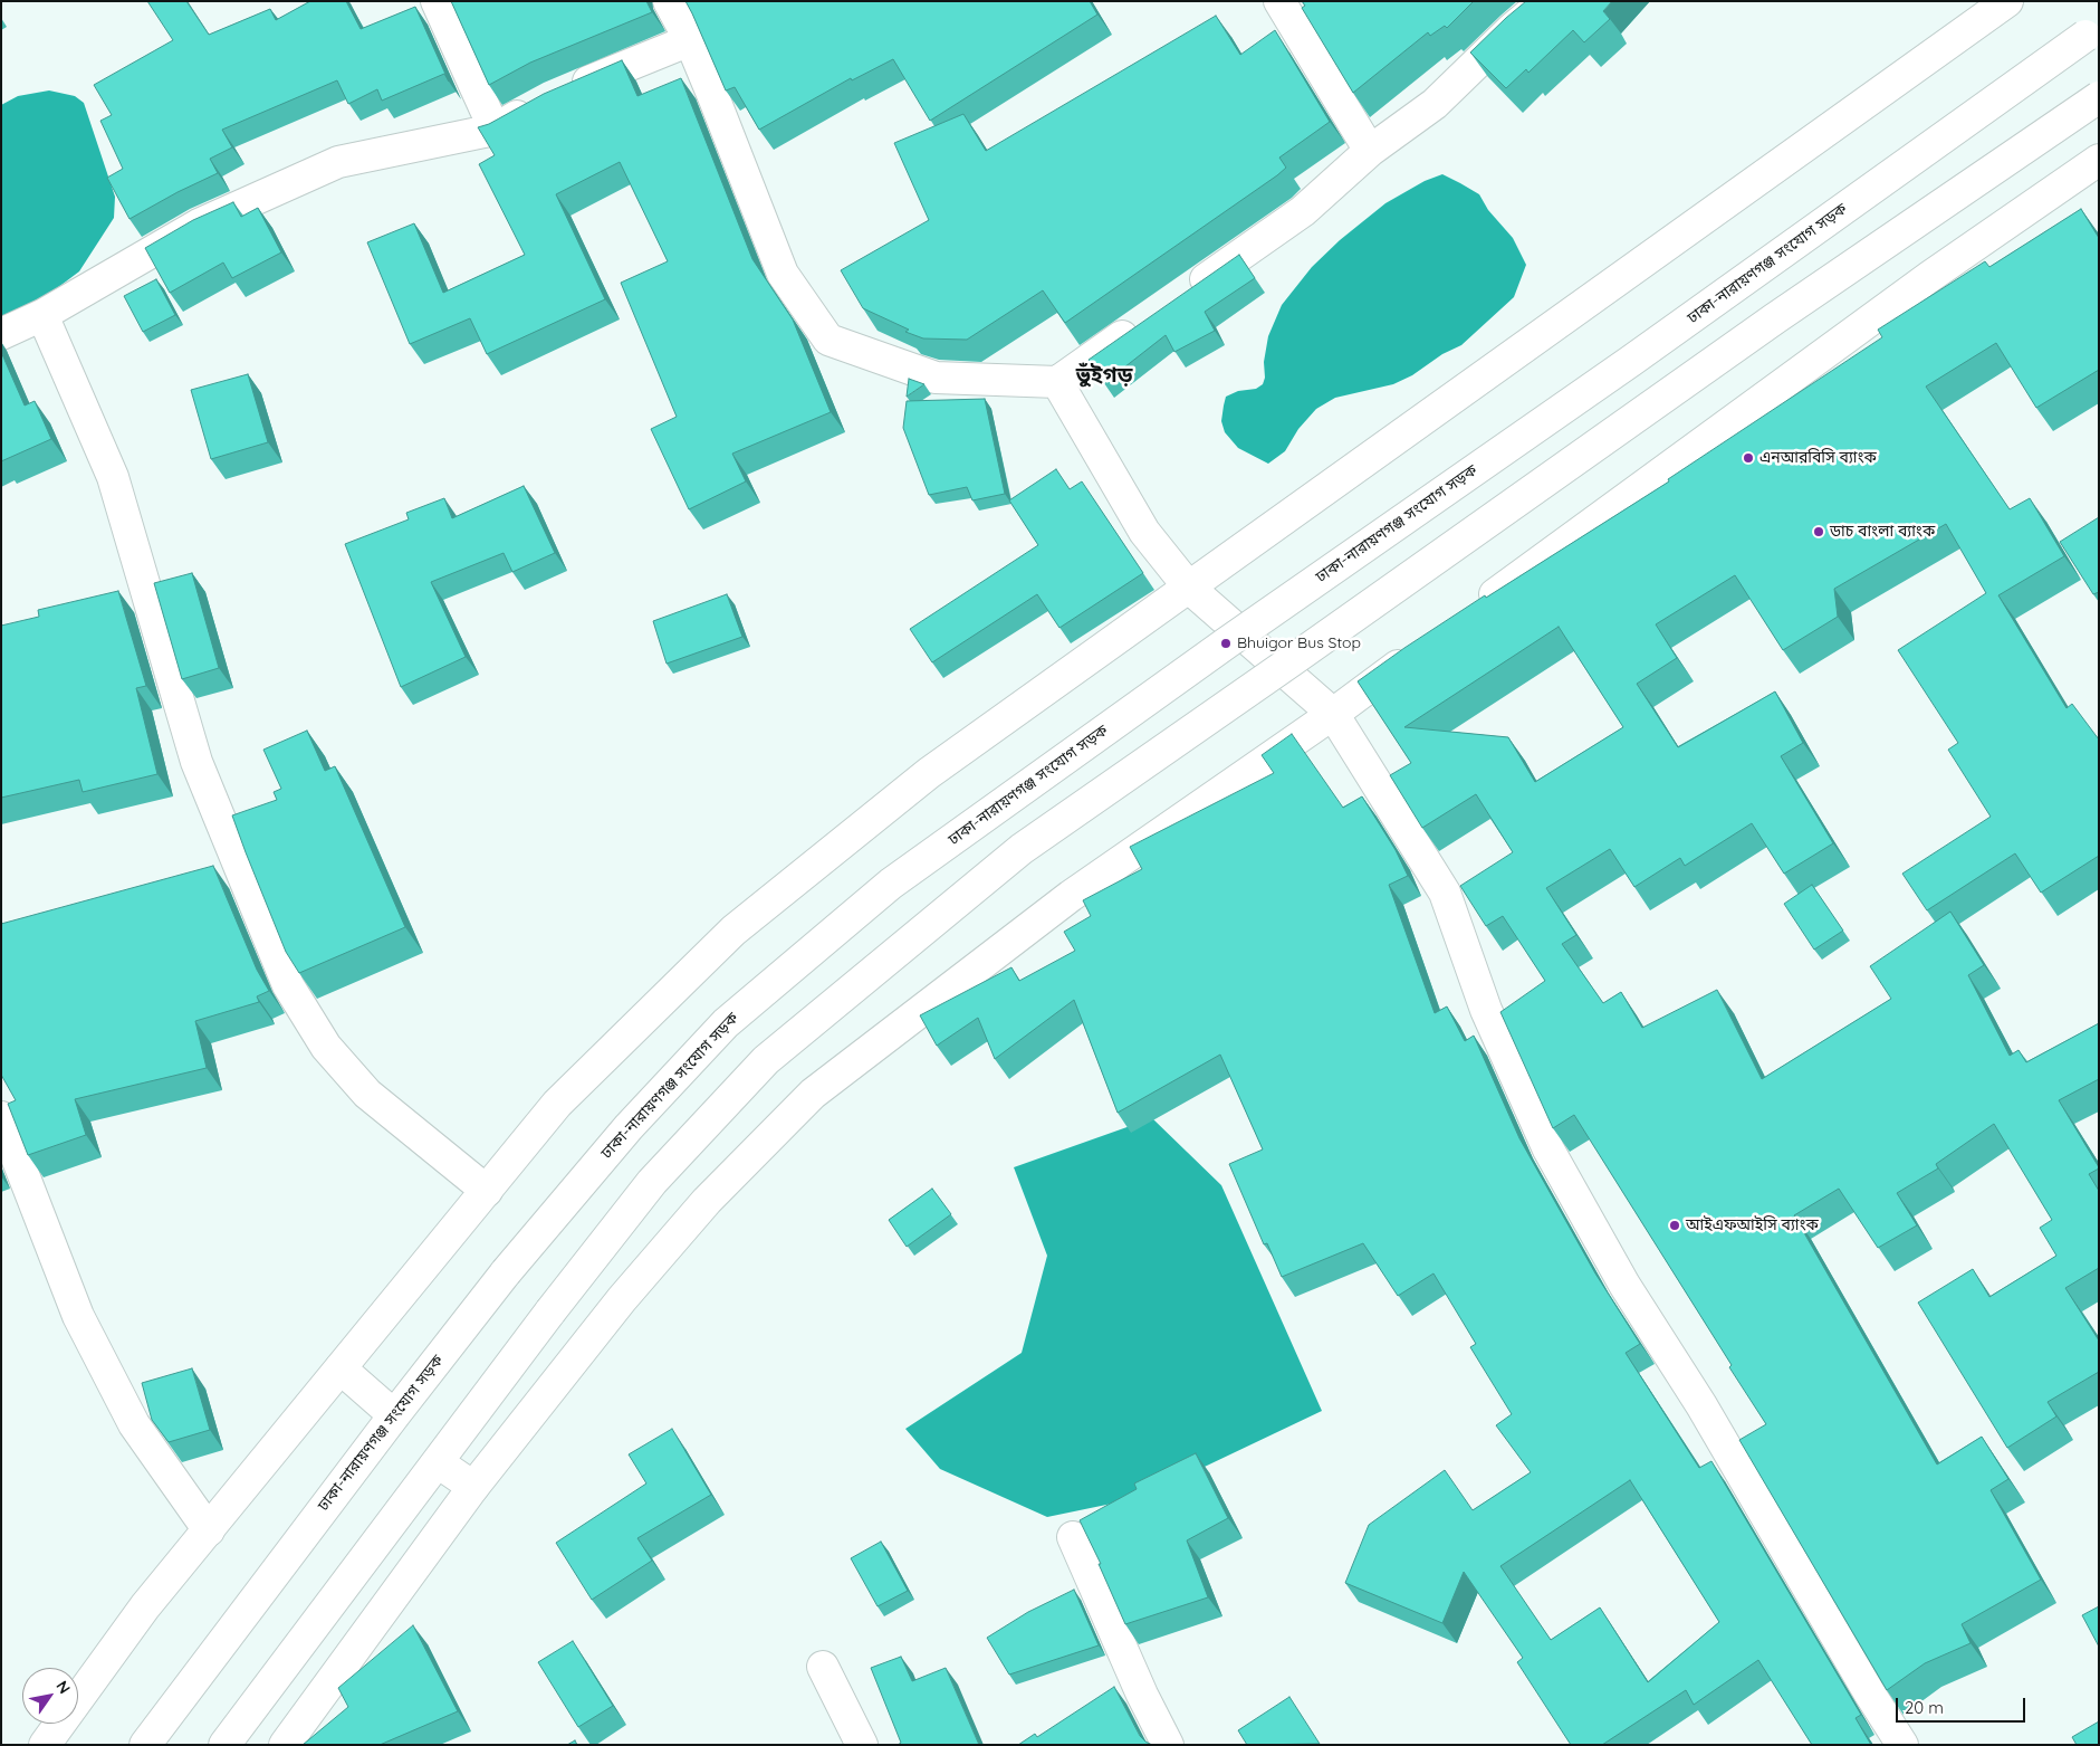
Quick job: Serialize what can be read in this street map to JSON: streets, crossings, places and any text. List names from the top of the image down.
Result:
{
  "streets": {
    "street": ["ঢাকা-নারায়ণগঞ্জ সংযোগ সড়ক"]
  },
  "districts": ["ভুঁইগড়"],
  "places": [
    "এনআরবিসি ব্যাংক",
    "ডাচ বাংলা ব্যাংক",
    "Bhuigor Bus Stop",
    "আইএফআইসি ব্যাংক"
  ],
  "scale_bar": "20 m",
  "north": "top right"
}
